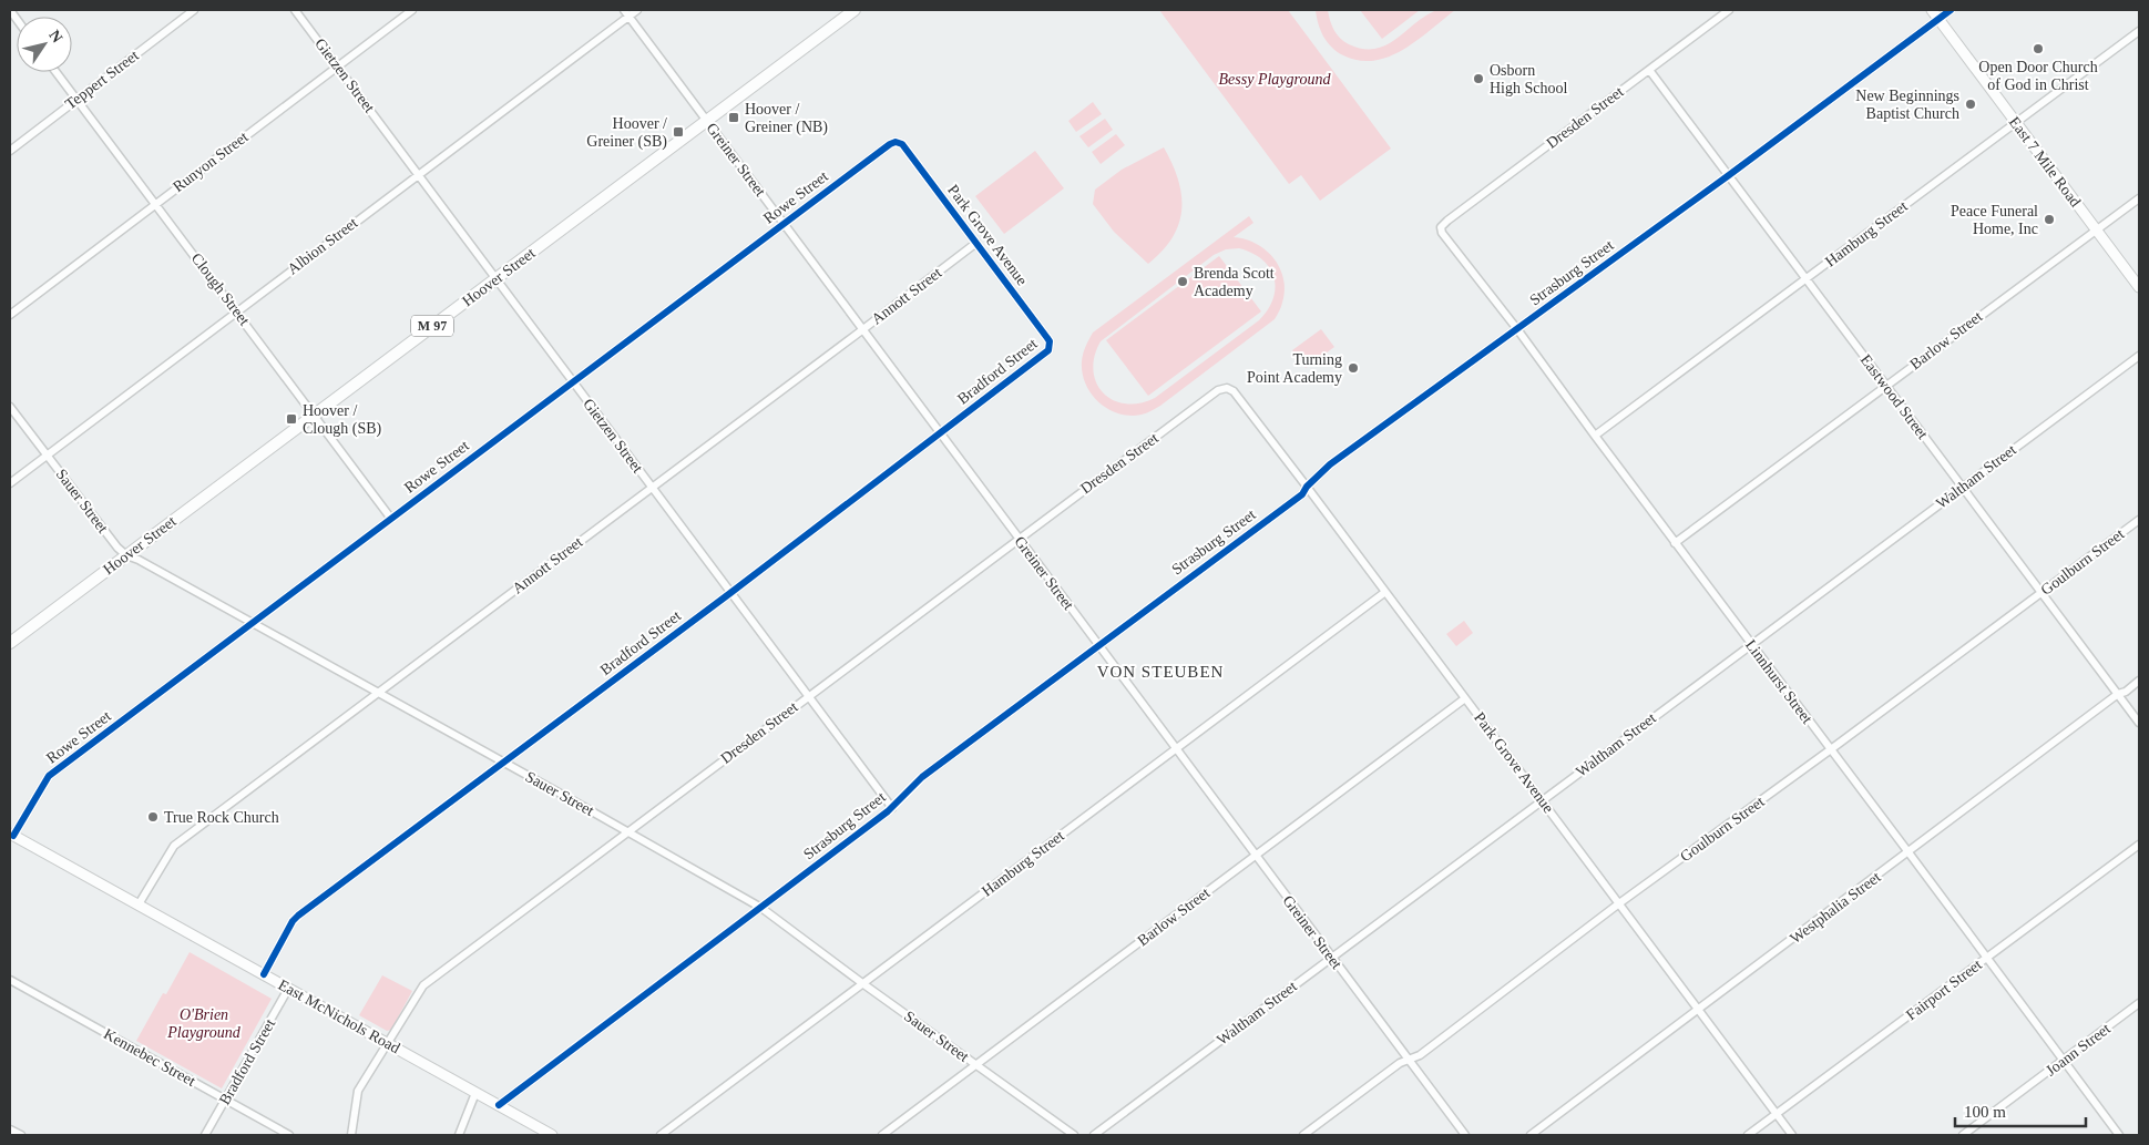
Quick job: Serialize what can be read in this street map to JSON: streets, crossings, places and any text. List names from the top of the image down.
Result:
{
  "streets": {
    "main road": ["Hoover Street", "M 97"],
    "street": [
      "Gietzen Street",
      "Teppert Street",
      "Dresden Street",
      "Greiner Street",
      "Runyon Street",
      "East 7 Mile Road",
      "Rowe Street",
      "Hamburg Street",
      "Park Grove Avenue",
      "Albion Street",
      "Strasburg Street",
      "Clough Street",
      "Annott Street",
      "Barlow Street",
      "Bradford Street",
      "Eastwood Street",
      "Waltham Street",
      "Sauer Street",
      "Goulburn Street",
      "Linnhurst Street",
      "Westphalia Street",
      "Fairport Street",
      "East McNichols Road",
      "Joann Street",
      "Kennebec Street"
    ]
  },
  "crossings": [
    ["Gietzen Street", "Dresden Street"],
    ["Gietzen Street", "Runyon Street"],
    ["Gietzen Street", "Rowe Street"],
    ["Gietzen Street", "Albion Street"],
    ["Gietzen Street", "Strasburg Street"],
    ["Gietzen Street", "Hoover Street"],
    ["Gietzen Street", "Annott Street"],
    ["Gietzen Street", "Bradford Street"],
    ["Teppert Street", "Clough Street"],
    ["Dresden Street", "Greiner Street"],
    ["Dresden Street", "Park Grove Avenue"],
    ["Dresden Street", "Eastwood Street"],
    ["Dresden Street", "Sauer Street"],
    ["Dresden Street", "Linnhurst Street"],
    ["Dresden Street", "East McNichols Road"],
    ["Greiner Street", "Rowe Street"],
    ["Greiner Street", "Hamburg Street"],
    ["Greiner Street", "Albion Street"],
    ["Greiner Street", "Strasburg Street"],
    ["Greiner Street", "Hoover Street"],
    ["Greiner Street", "Annott Street"],
    ["Greiner Street", "Barlow Street"],
    ["Greiner Street", "Bradford Street"],
    ["Greiner Street", "Waltham Street"],
    ["Greiner Street", "Goulburn Street"],
    ["Runyon Street", "Clough Street"],
    ["East 7 Mile Road", "Hamburg Street"],
    ["East 7 Mile Road", "Strasburg Street"],
    ["East 7 Mile Road", "Barlow Street"],
    ["Rowe Street", "Park Grove Avenue"],
    ["Rowe Street", "Clough Street"],
    ["Rowe Street", "Sauer Street"],
    ["Rowe Street", "East McNichols Road"],
    ["Hamburg Street", "Park Grove Avenue"],
    ["Hamburg Street", "Eastwood Street"],
    ["Hamburg Street", "Sauer Street"],
    ["Hamburg Street", "Linnhurst Street"],
    ["Park Grove Avenue", "Strasburg Street"],
    ["Park Grove Avenue", "Annott Street"],
    ["Park Grove Avenue", "Barlow Street"],
    ["Park Grove Avenue", "Bradford Street"],
    ["Park Grove Avenue", "Waltham Street"],
    ["Park Grove Avenue", "Goulburn Street"],
    ["Park Grove Avenue", "Westphalia Street"],
    ["Park Grove Avenue", "Fairport Street"],
    ["Albion Street", "Clough Street"],
    ["Albion Street", "Sauer Street"],
    ["Strasburg Street", "Eastwood Street"],
    ["Strasburg Street", "Sauer Street"],
    ["Strasburg Street", "Linnhurst Street"],
    ["Strasburg Street", "East McNichols Road"],
    ["Hoover Street", "Clough Street"],
    ["Hoover Street", "Sauer Street"],
    ["Annott Street", "Sauer Street"],
    ["Annott Street", "East McNichols Road"],
    ["Barlow Street", "Eastwood Street"],
    ["Barlow Street", "Sauer Street"],
    ["Barlow Street", "Linnhurst Street"],
    ["Bradford Street", "Sauer Street"],
    ["Bradford Street", "East McNichols Road"],
    ["Bradford Street", "Kennebec Street"],
    ["Eastwood Street", "Waltham Street"],
    ["Eastwood Street", "Goulburn Street"],
    ["Eastwood Street", "Westphalia Street"],
    ["Waltham Street", "Linnhurst Street"],
    ["Goulburn Street", "Linnhurst Street"],
    ["Linnhurst Street", "Westphalia Street"],
    ["Linnhurst Street", "Fairport Street"],
    ["Linnhurst Street", "Joann Street"]
  ],
  "districts": ["VON STEUBEN"],
  "parks": ["Bessy Playground", "O'Brien Playground"],
  "places": {
    "other": [
      "Open Door Church of God in Christ",
      "Osborn High School",
      "New Beginnings Baptist Church",
      "Peace Funeral Home, Inc",
      "Brenda Scott Academy",
      "Turning Point Academy",
      "True Rock Church"
    ],
    "transit": ["Hoover / Greiner (NB)", "Hoover / Greiner (SB)", "Hoover / Clough (SB)"]
  },
  "scale_bar": "100 m",
  "north": "top right"
}
